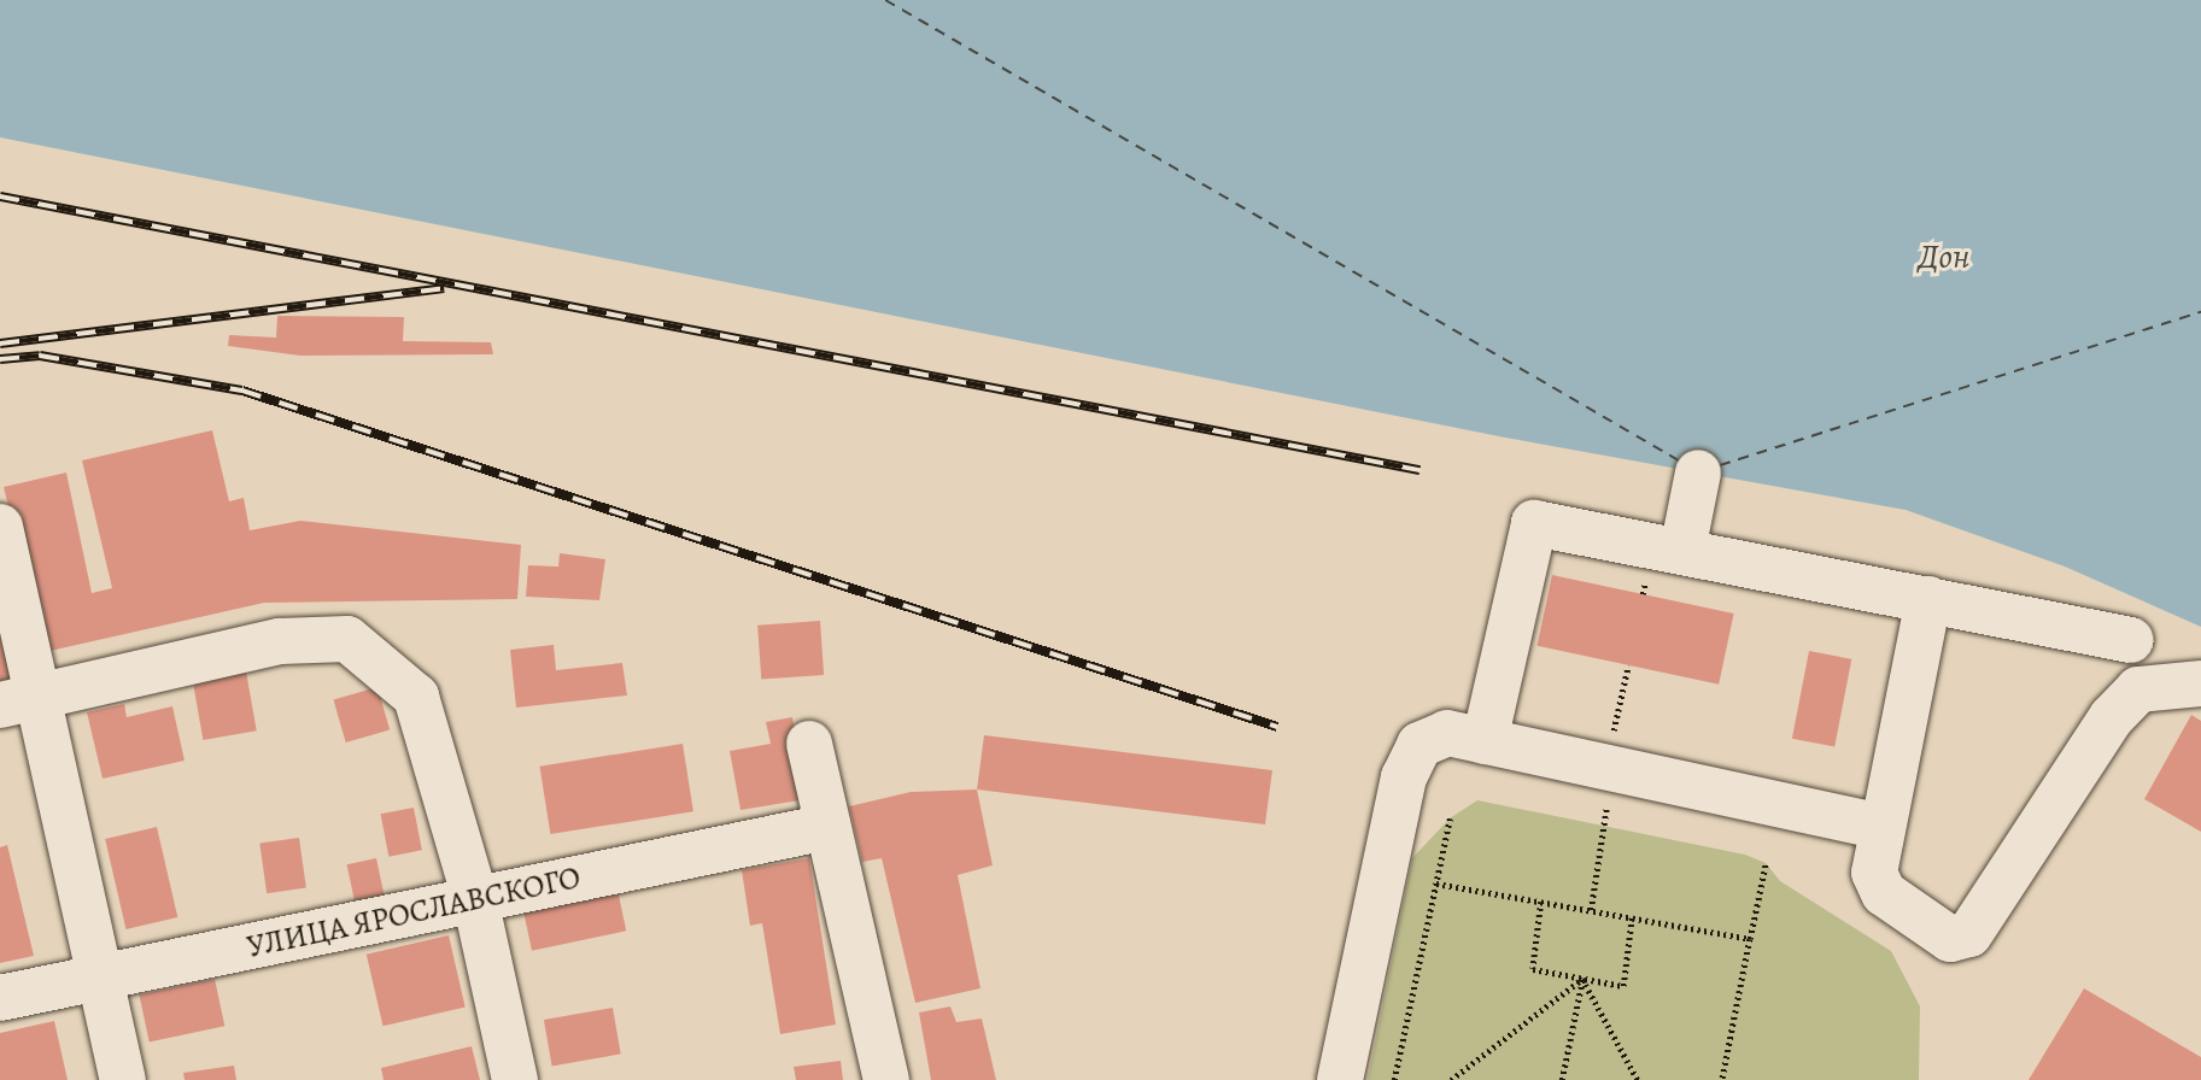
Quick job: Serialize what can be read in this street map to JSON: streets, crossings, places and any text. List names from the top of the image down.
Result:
{
  "streets": {
    "street": ["УЛИЦА ЯРОСЛАВСКОГО"]
  },
  "water": ["Дон"]
}
